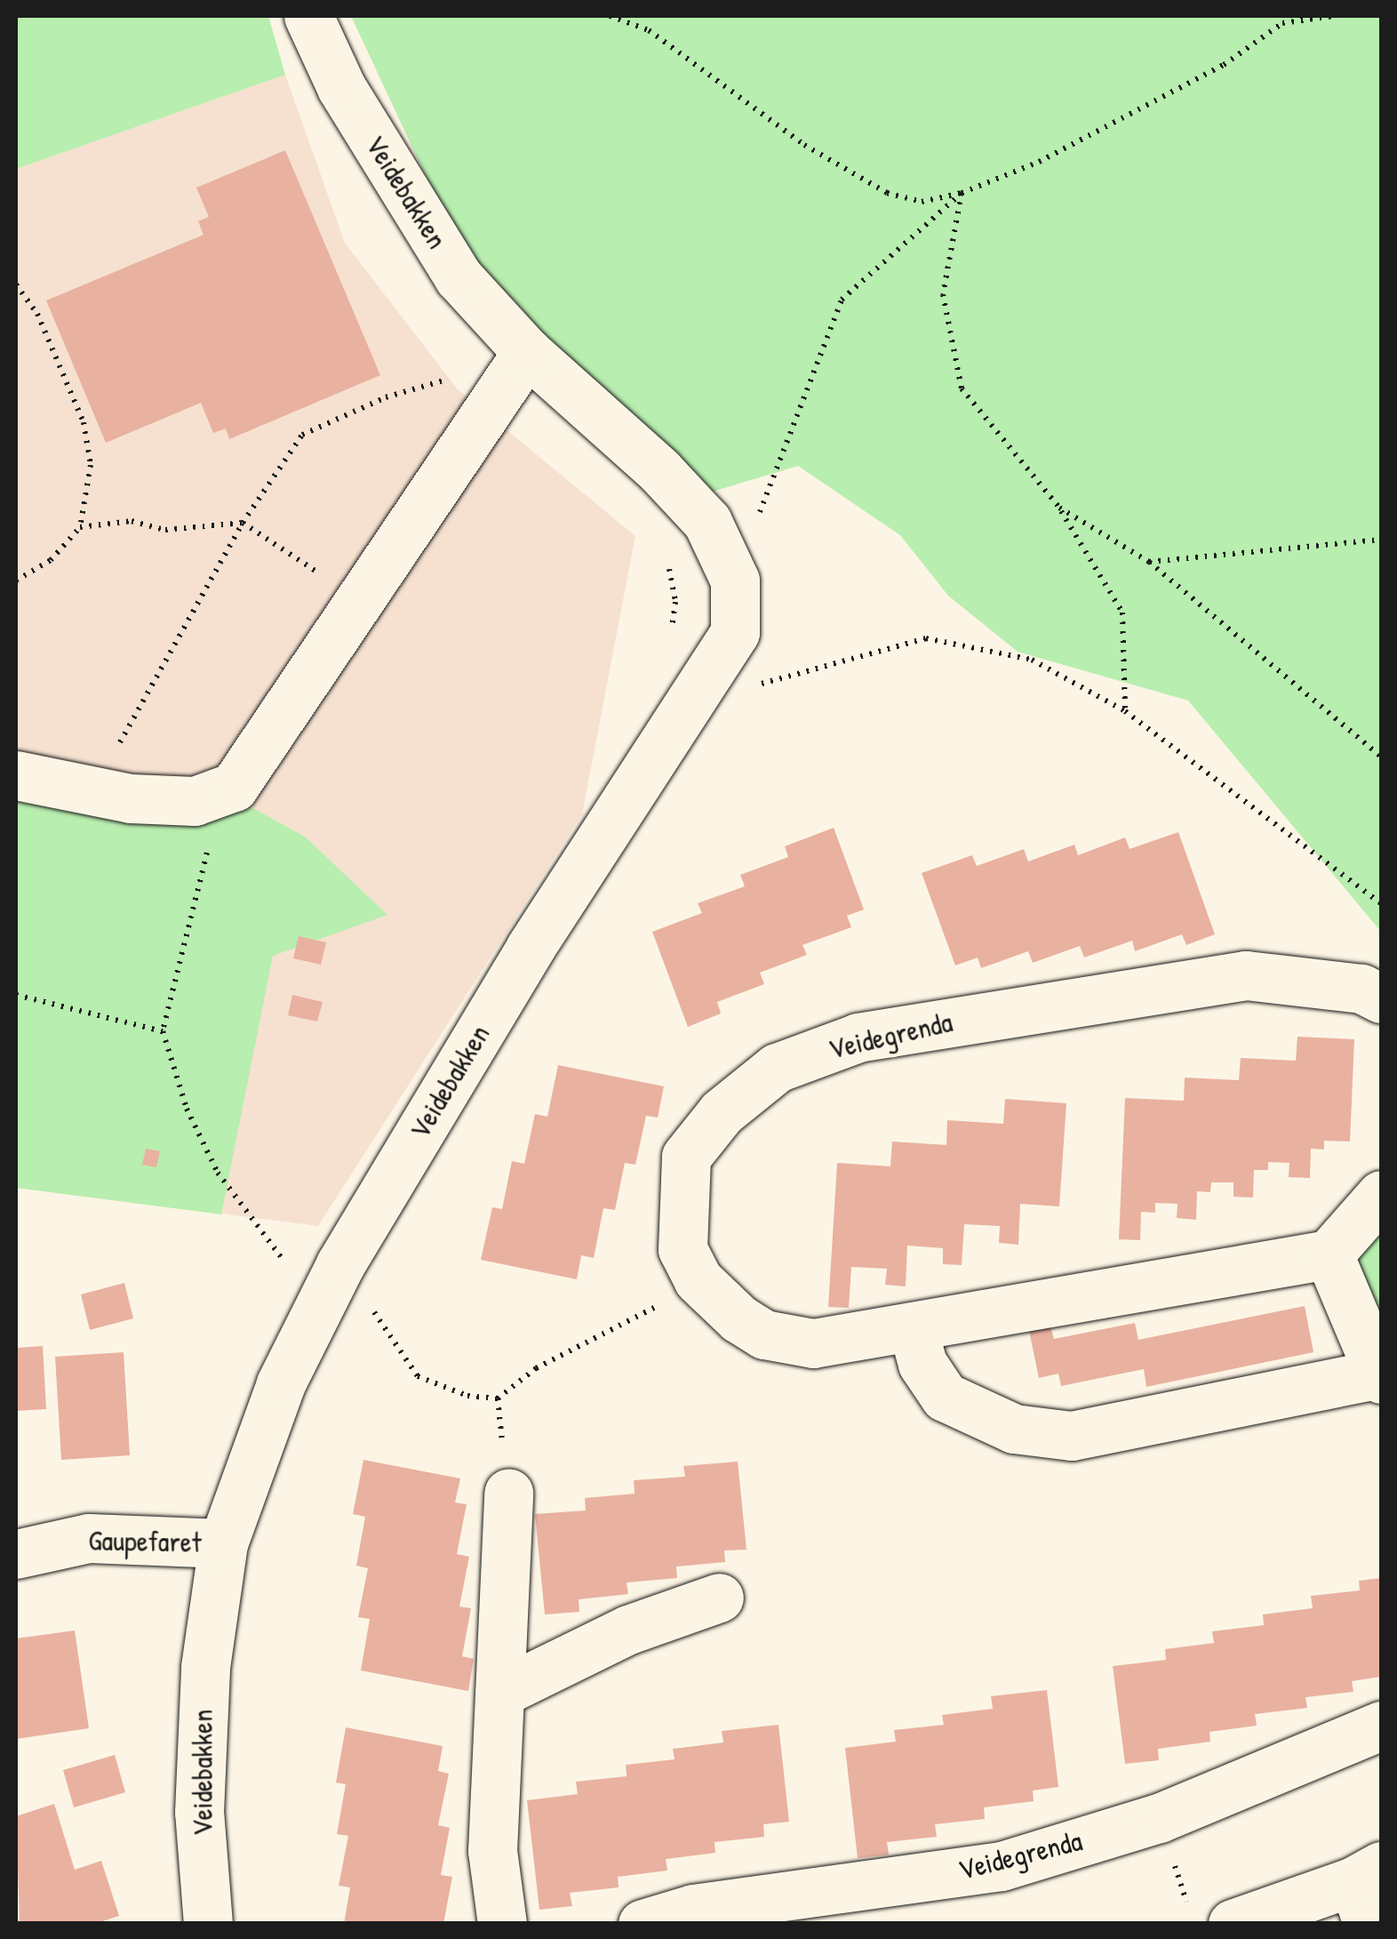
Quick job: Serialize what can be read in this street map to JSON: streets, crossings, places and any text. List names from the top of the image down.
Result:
{
  "streets": {
    "street": ["Veidebakken", "Veidegrenda", "Gaupefaret"]
  },
  "crossings": [
    ["Veidebakken", "Gaupefaret"]
  ]
}
